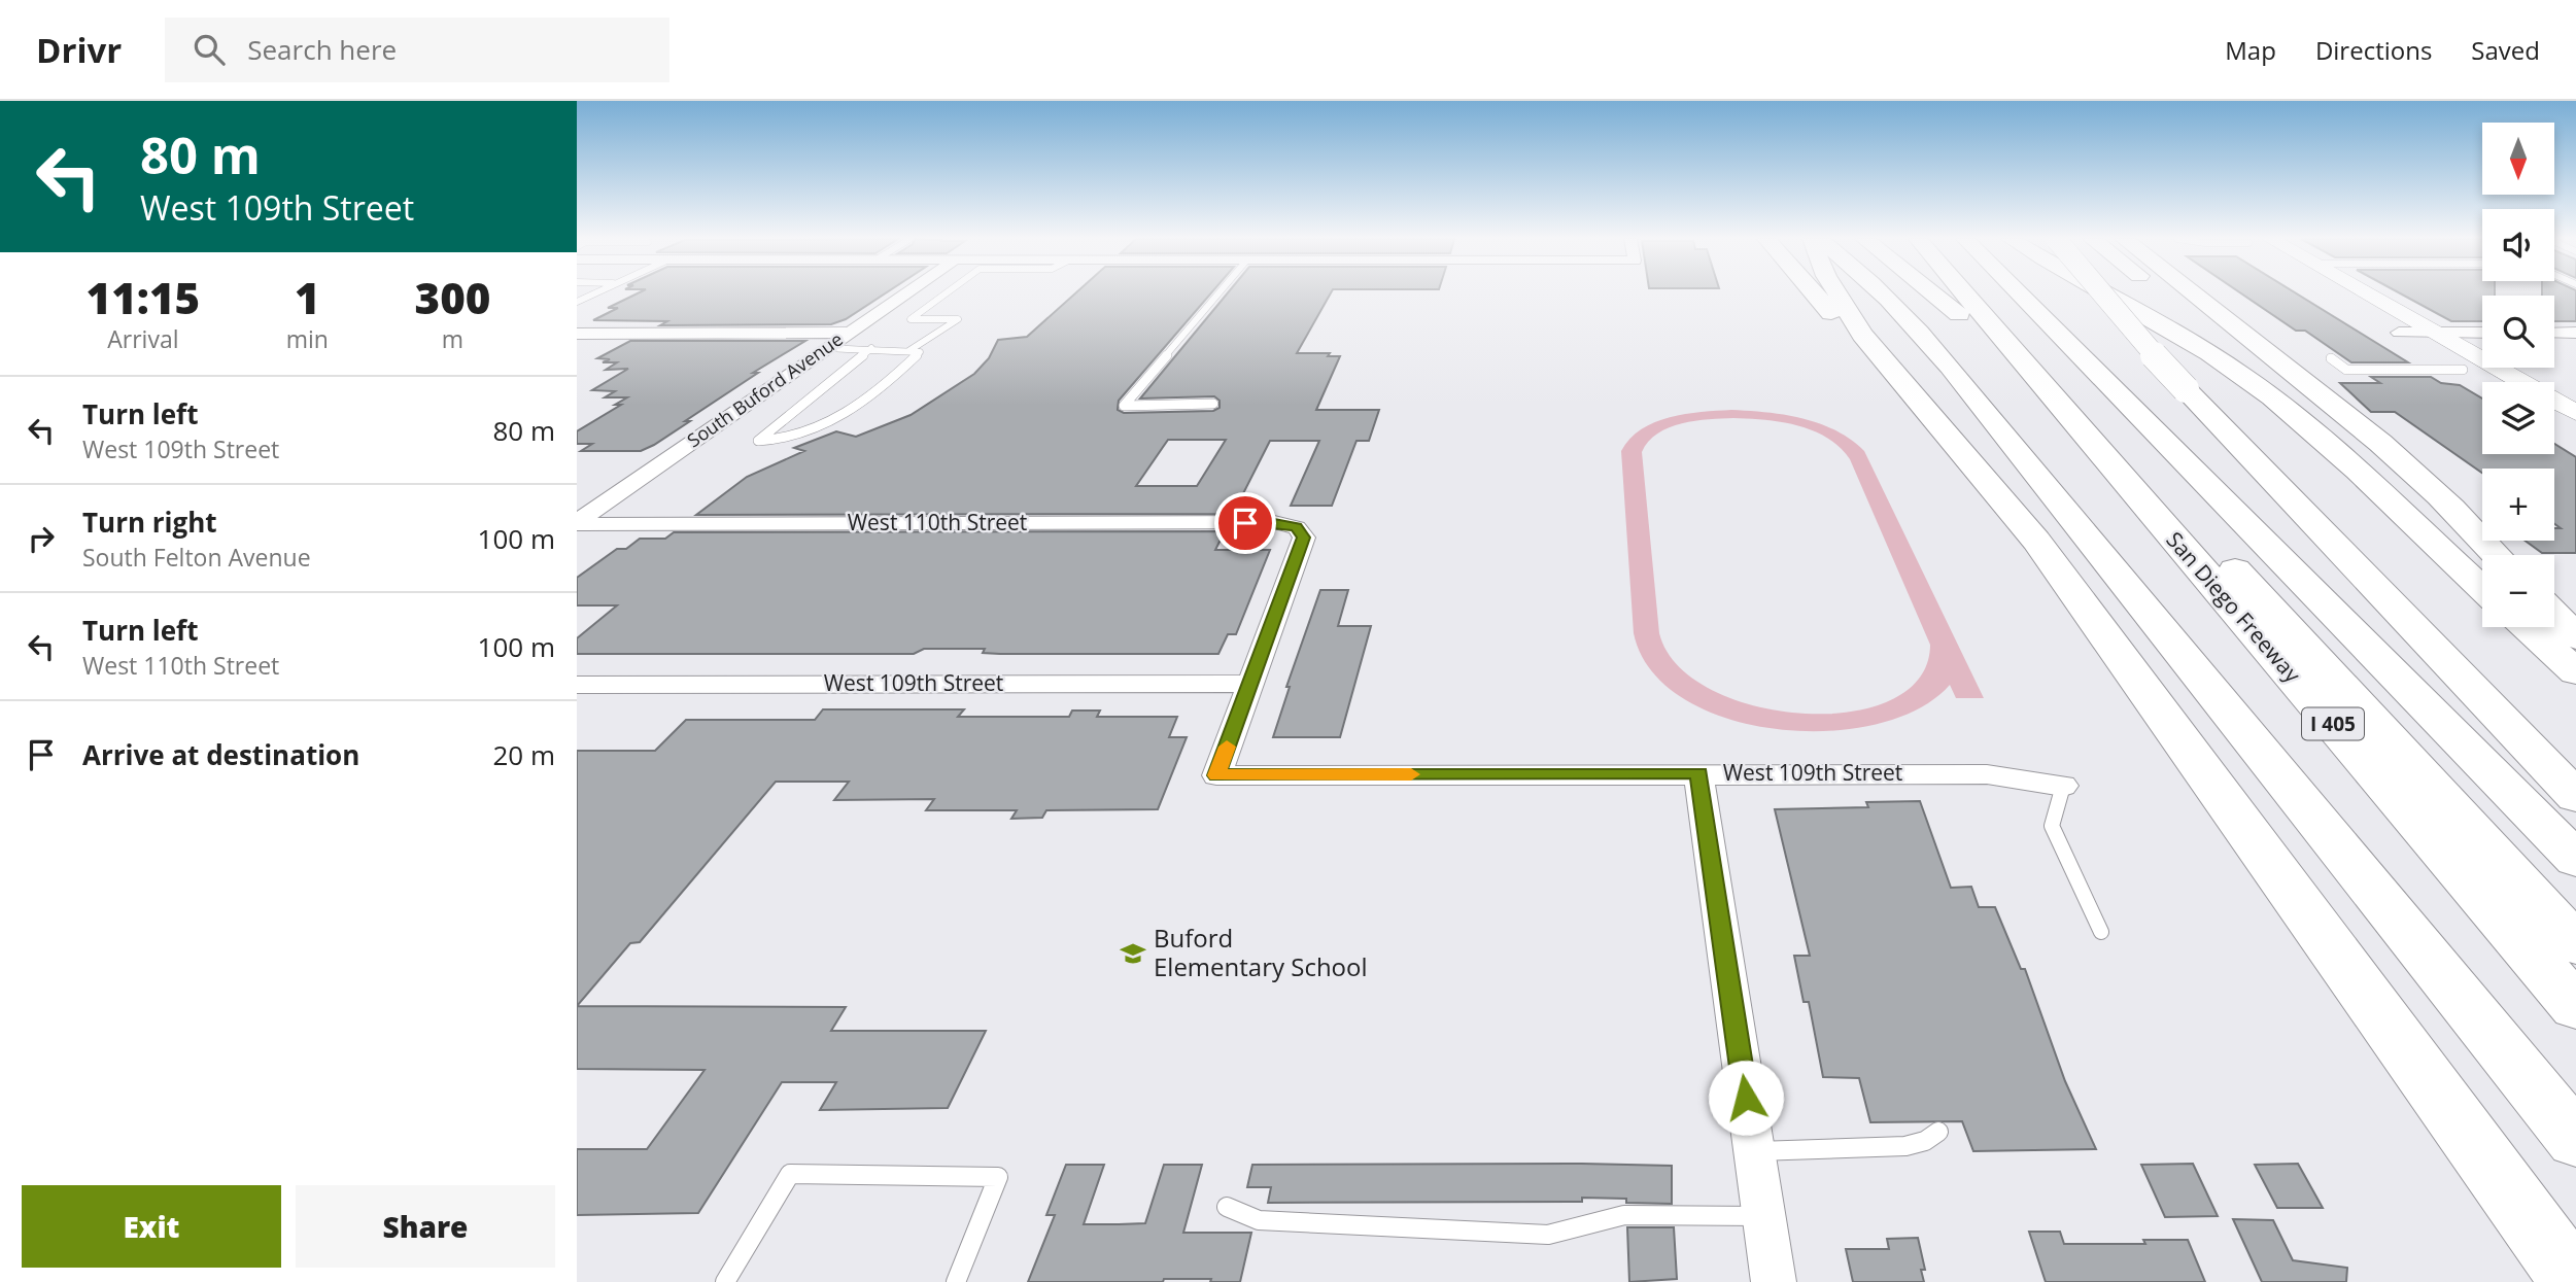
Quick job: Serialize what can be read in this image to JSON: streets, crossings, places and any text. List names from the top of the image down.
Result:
{
  "streets": {
    "highway": ["San Diego Freeway", "I 405"],
    "street": ["South Buford Avenue", "West 110th Street", "West 109th Street"]
  },
  "crossings": [
    ["South Buford Avenue", "West 110th Street"],
    ["West 110th Street", "West 109th Street"]
  ],
  "places": {
    "school or university": ["Buford Elementary School"]
  },
  "north": "bottom",
  "page": {
    "header": "Drivr",
    "search": "Search here",
    "nav": ["Map", "Directions", "Saved"],
    "turn": ["80 m", "West 109th Street"],
    "map_buttons": ["+", "−"],
    "eta": [
      "11:15",
      "Arrival",
      "1",
      "min",
      "300",
      "m"
    ],
    "list": [
      {
        "name": "Turn left",
        "note": "West 109th Street",
        "value": "80 m"
      },
      {
        "name": "Turn right",
        "note": "South Felton Avenue",
        "value": "100 m"
      },
      {
        "name": "Turn left",
        "note": "West 110th Street",
        "value": "100 m"
      },
      {
        "name": "Arrive at destination",
        "value": "20 m"
      }
    ],
    "buttons": ["Exit", "Share"]
  }
}
